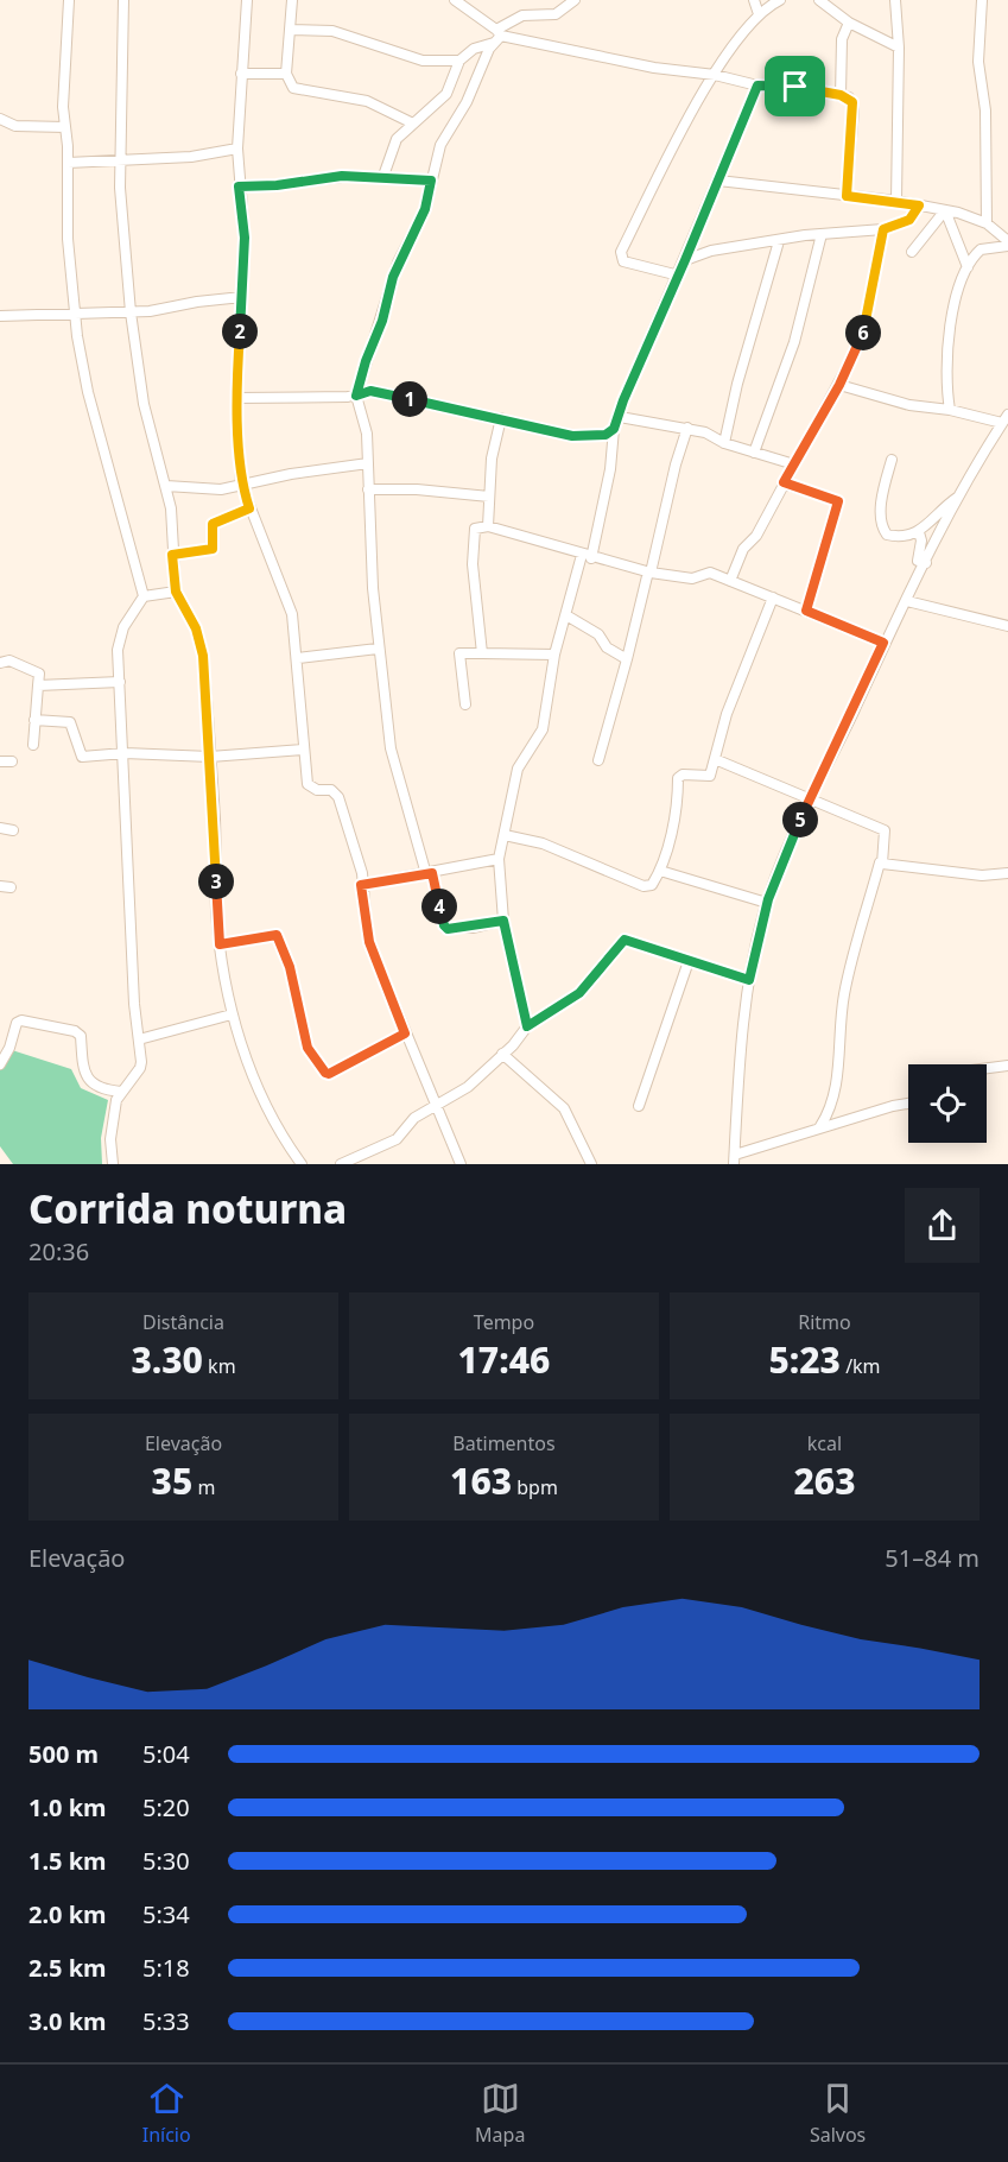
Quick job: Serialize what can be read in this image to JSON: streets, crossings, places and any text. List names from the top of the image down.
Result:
{
  "page": {
    "pins": [
      "2",
      "6",
      "1",
      "5",
      "3",
      "4"
    ],
    "heading": ["Corrida noturna", "20:36"],
    "stats": [
      ["Distância", "3.30 km"],
      ["Tempo", "17:46"],
      ["Ritmo", "5:23 /km"],
      ["Elevação", "35 m"],
      ["Batimentos", "163 bpm"],
      ["kcal", "263"]
    ],
    "chart": ["Elevação", "51–84 m"],
    "list": [
      {
        "name": "500 m",
        "note": "5:04"
      },
      {
        "name": "1.0 km",
        "note": "5:20"
      },
      {
        "name": "1.5 km",
        "note": "5:30"
      },
      {
        "name": "2.0 km",
        "note": "5:34"
      },
      {
        "name": "2.5 km",
        "note": "5:18"
      },
      {
        "name": "3.0 km",
        "note": "5:33"
      }
    ],
    "tabs": ["Início", "Mapa", "Salvos"]
  }
}
